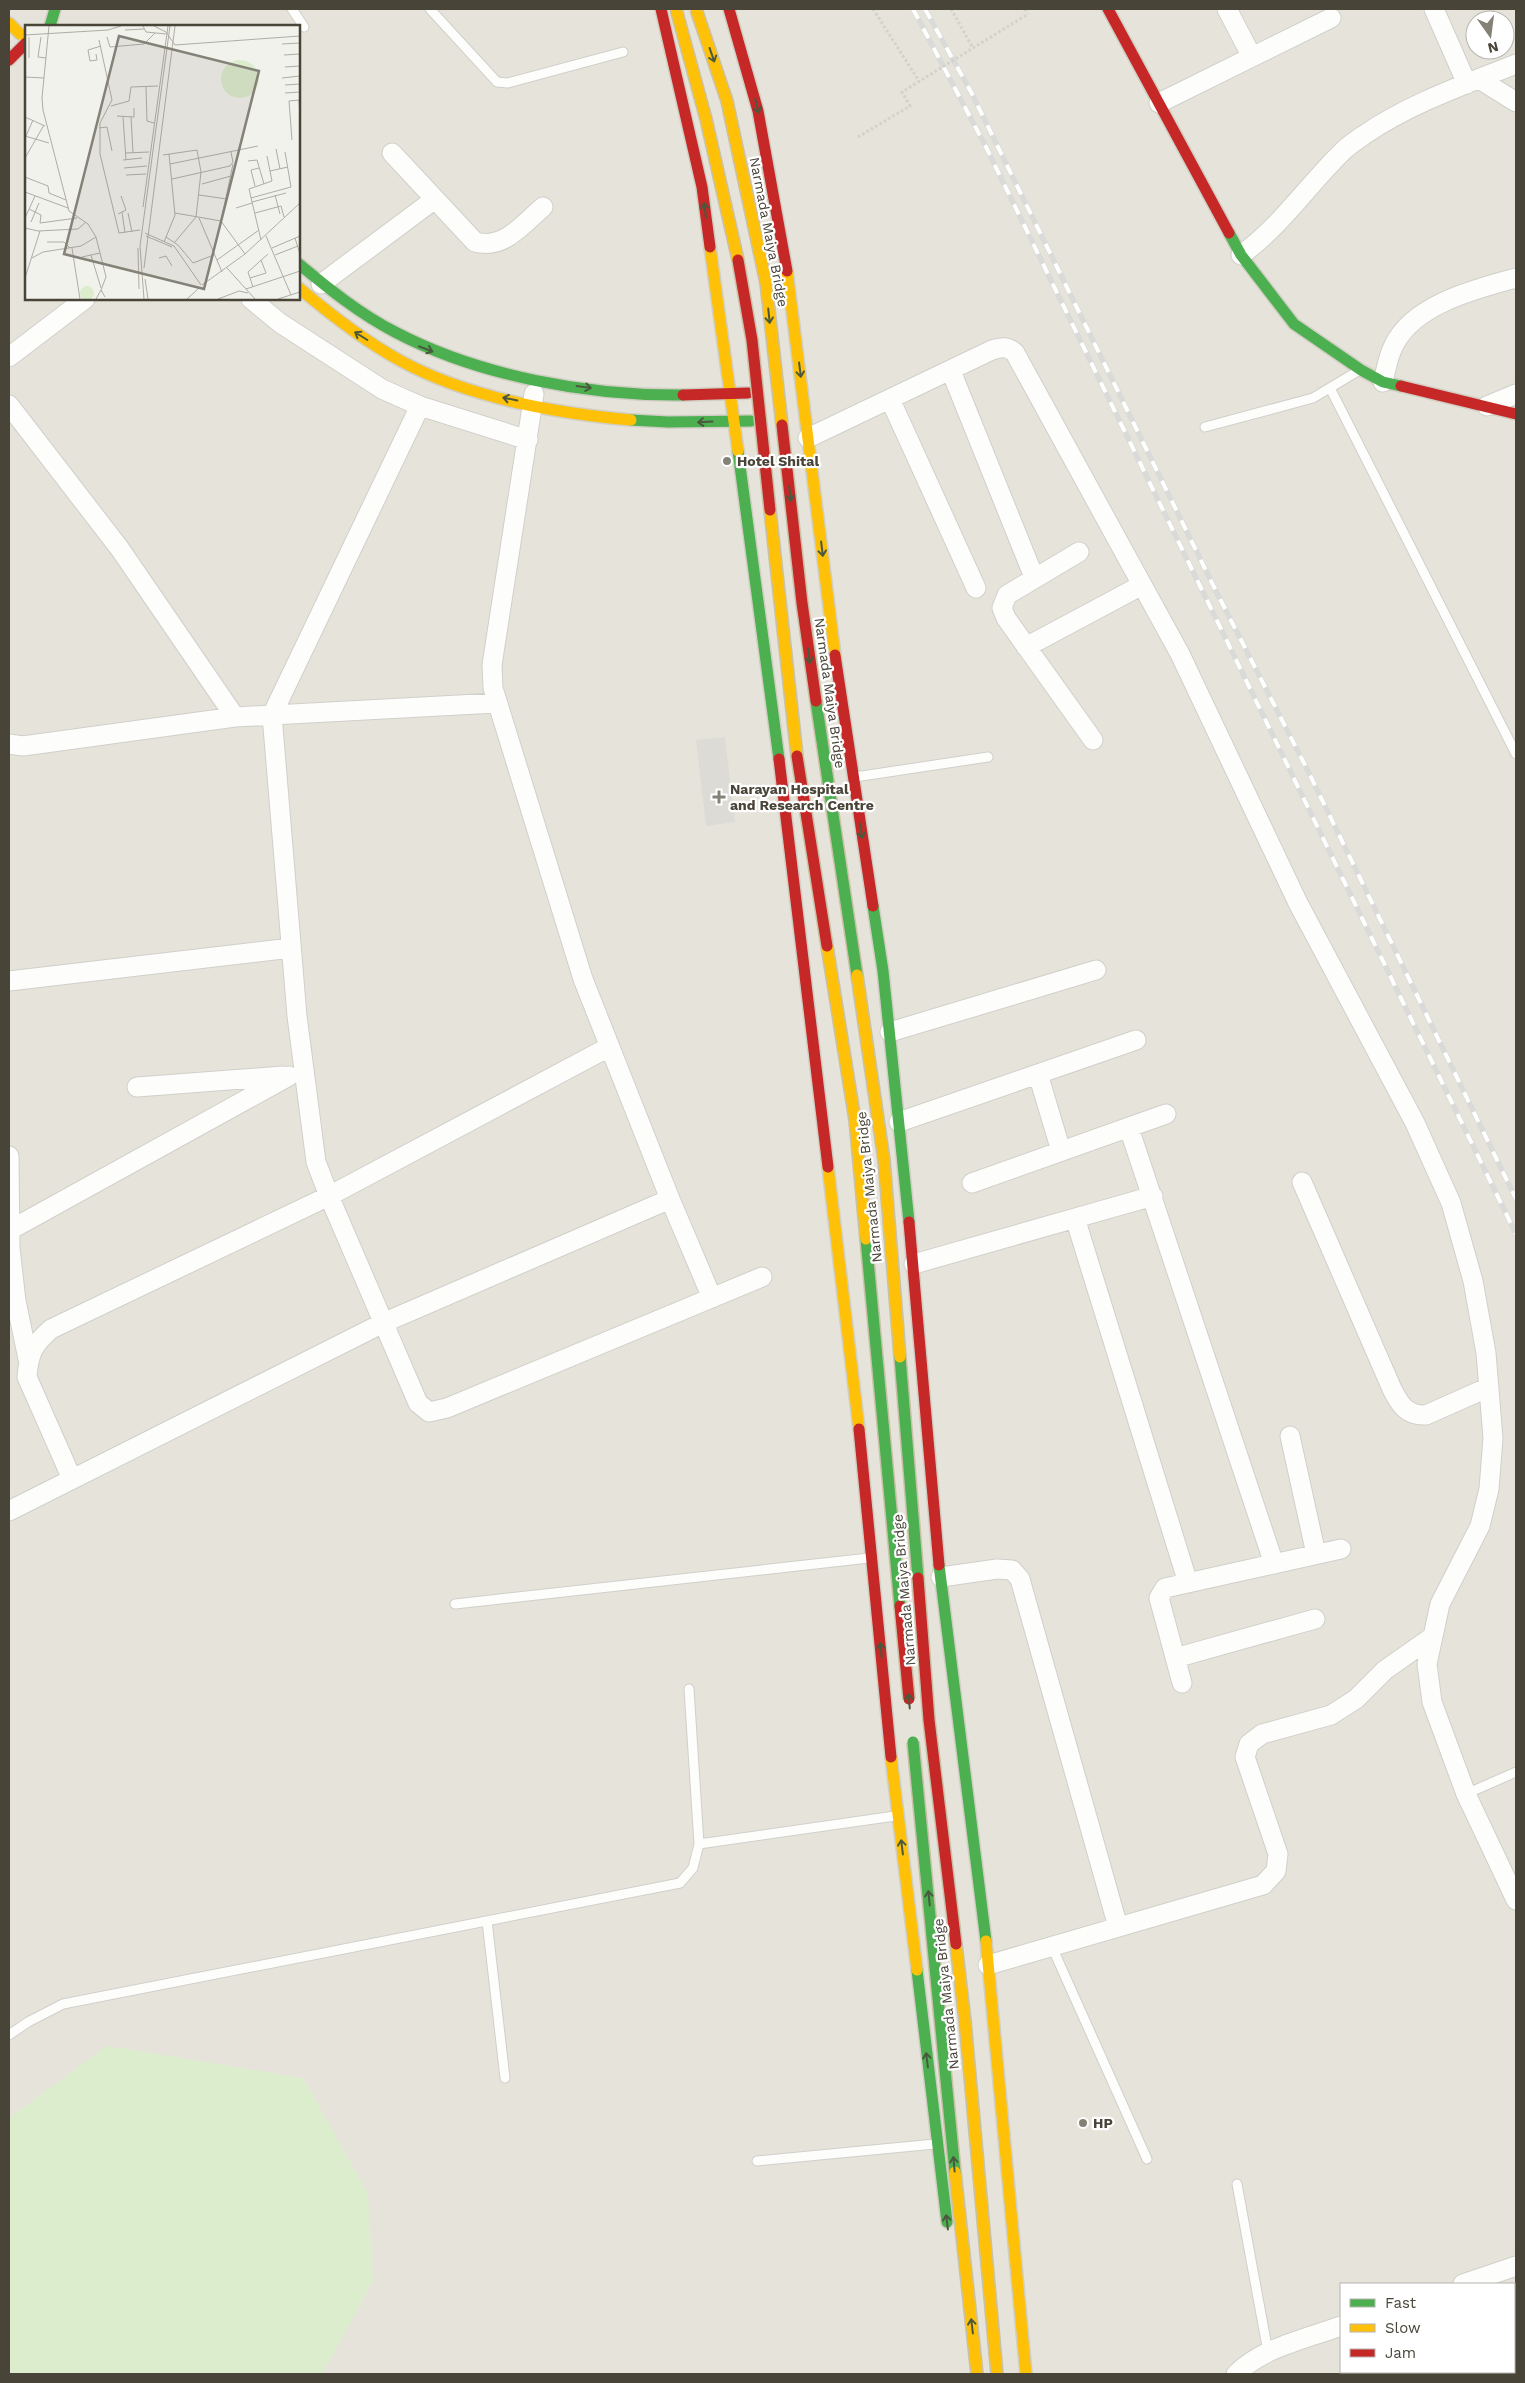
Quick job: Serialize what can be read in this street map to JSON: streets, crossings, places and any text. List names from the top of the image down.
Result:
{
  "streets": {
    "main road": ["Narmada Maiya Bridge"]
  },
  "places": {
    "other": ["Hotel Shital", "HP"],
    "health": ["Narayan Hospital and Research Centre"]
  },
  "legend": ["Fast", "Slow", "Jam"],
  "north": "bottom"
}
